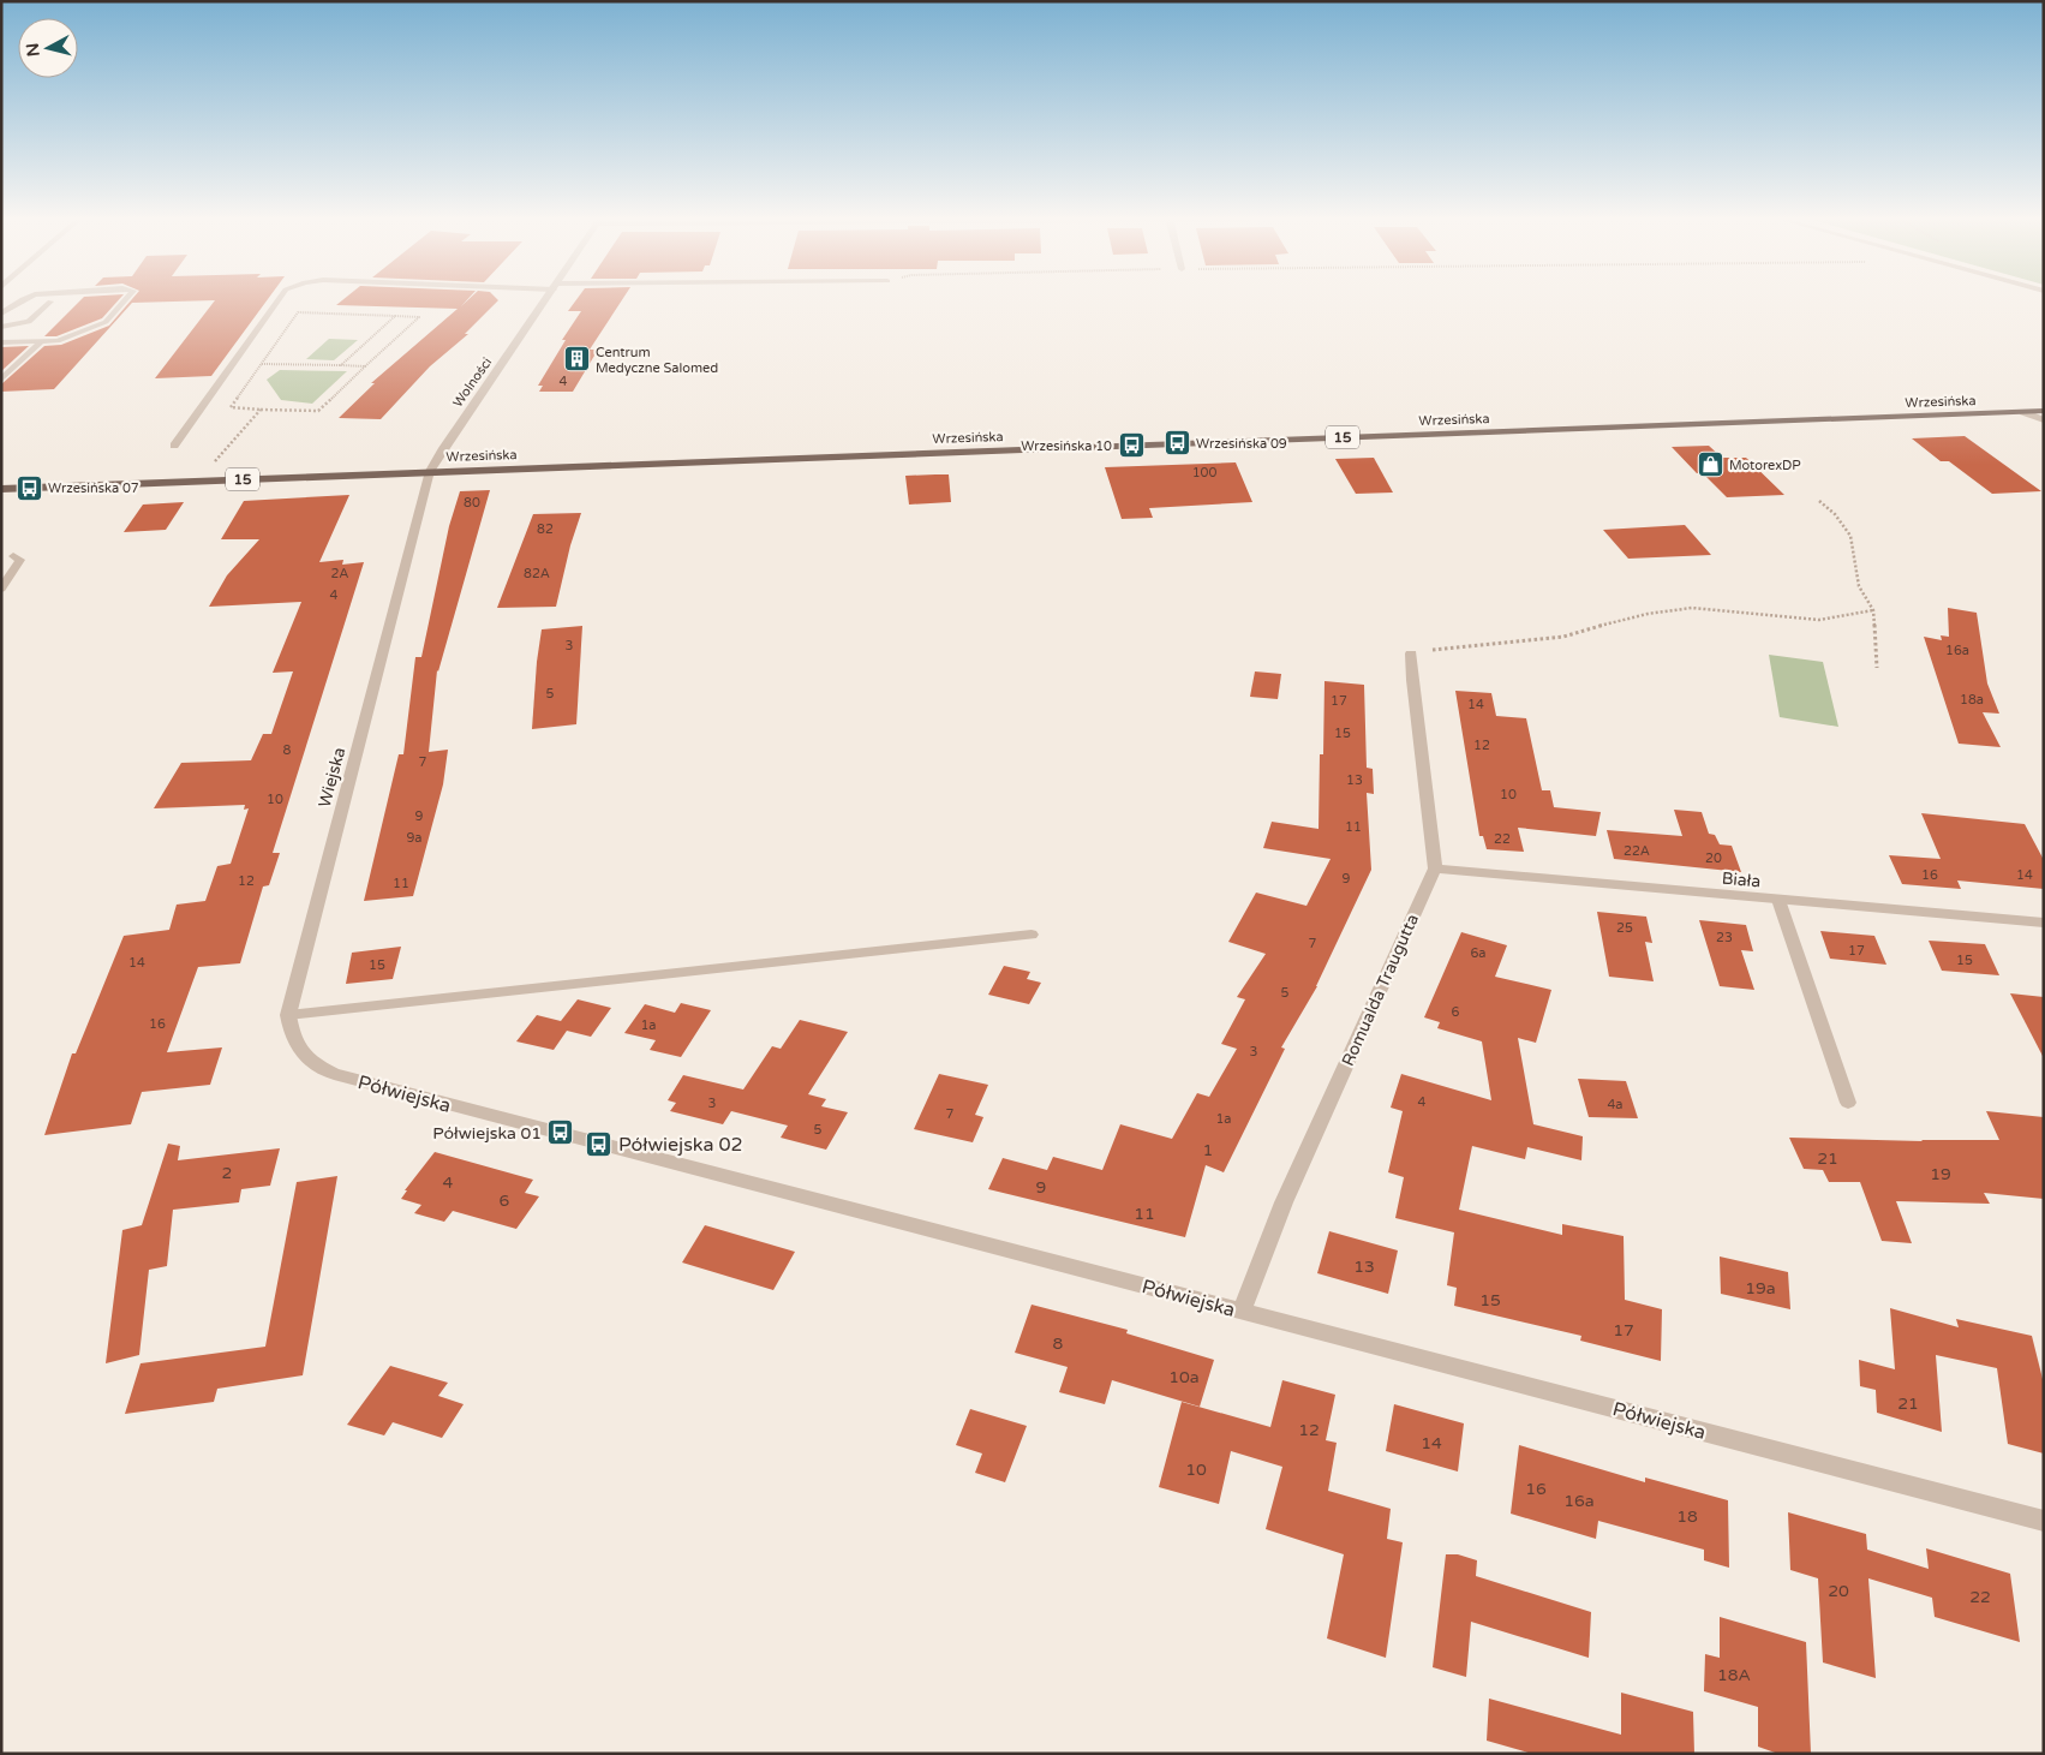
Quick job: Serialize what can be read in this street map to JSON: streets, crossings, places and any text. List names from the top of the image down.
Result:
{
  "streets": {
    "main road": ["Wrzesińska", "15"],
    "street": [
      "Wolności",
      "Wiejska",
      "Biała",
      "Romualda Traugutta",
      "Półwiejska"
    ]
  },
  "crossings": [
    ["Wolności", "Wrzesińska"],
    ["Wolności", "Wiejska"],
    ["Wrzesińska", "Wiejska"],
    ["Wiejska", "Półwiejska"],
    ["Biała", "Romualda Traugutta"],
    ["Romualda Traugutta", "Półwiejska"]
  ],
  "places": {
    "building": ["Centrum Medyczne Salomed"],
    "bus stop": [
      "Wrzesińska 09",
      "Wrzesińska 10",
      "Wrzesińska 07",
      "Półwiejska 01",
      "Półwiejska 02"
    ],
    "shop": ["MotorexDP"]
  },
  "house_numbers": [
    "4",
    "100",
    "80",
    "82",
    "2A",
    "82A",
    "4",
    "3",
    "16a",
    "5",
    "18a",
    "17",
    "14",
    "15",
    "12",
    "8",
    "7",
    "13",
    "10",
    "10",
    "9",
    "11",
    "9a",
    "22",
    "22A",
    "20",
    "16",
    "14",
    "9",
    "12",
    "11",
    "25",
    "23",
    "7",
    "17",
    "6a",
    "15",
    "14",
    "15",
    "5",
    "6",
    "16",
    "1a",
    "3",
    "4",
    "3",
    "4a",
    "7",
    "1a",
    "5",
    "1",
    "21",
    "2",
    "19",
    "4",
    "9",
    "6",
    "11",
    "13",
    "19a",
    "15",
    "17",
    "8",
    "10a",
    "21",
    "12",
    "14",
    "10",
    "16",
    "16a",
    "18",
    "20",
    "22",
    "18A"
  ],
  "north": "left"
}
